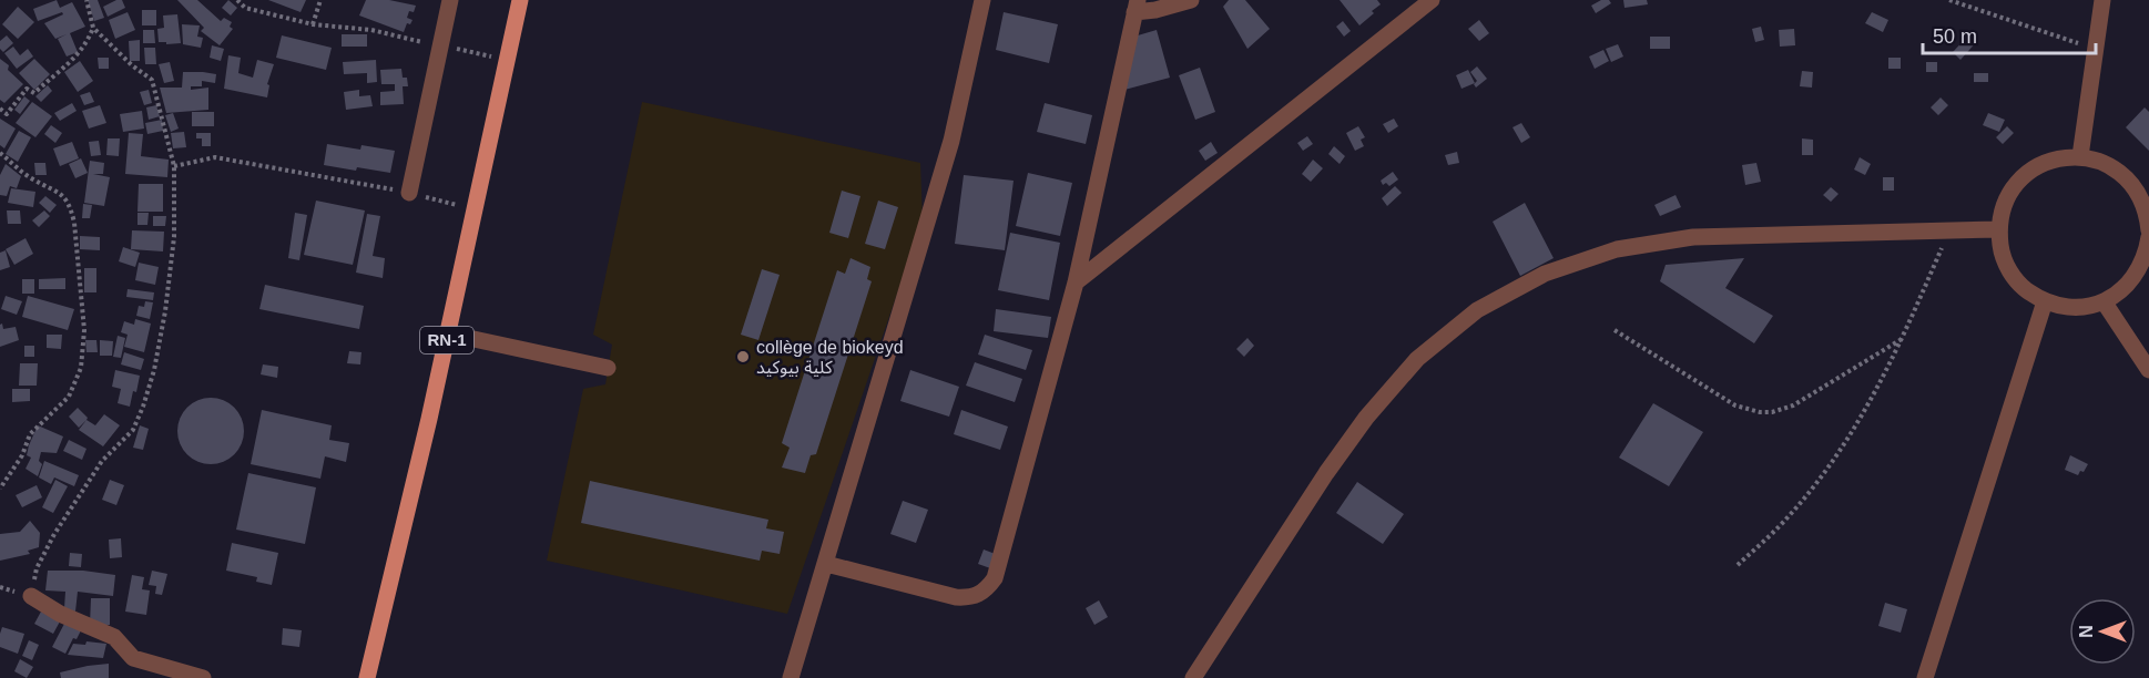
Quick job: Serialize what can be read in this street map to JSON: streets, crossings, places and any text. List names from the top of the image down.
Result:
{
  "streets": {
    "main road": ["RN-1"]
  },
  "places": ["collège de biokeyd كلية بيوكيد"],
  "scale_bar": "50 m",
  "north": "left"
}
